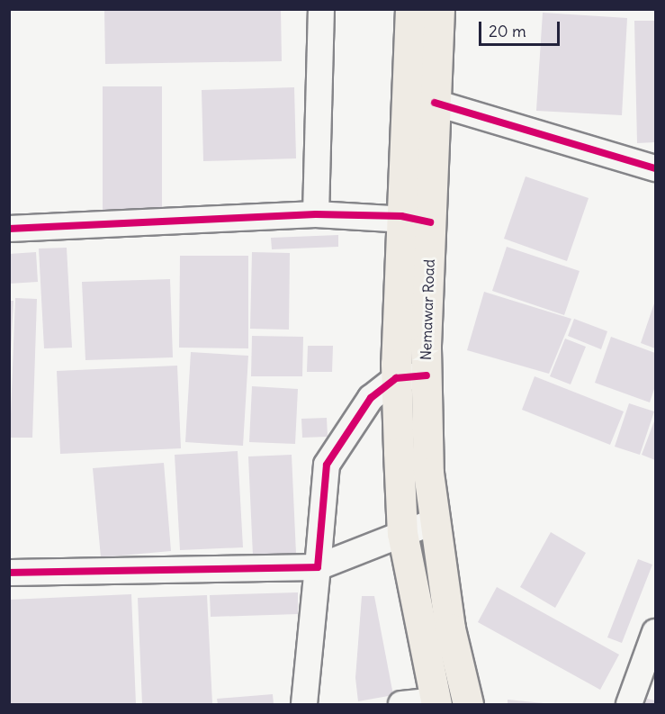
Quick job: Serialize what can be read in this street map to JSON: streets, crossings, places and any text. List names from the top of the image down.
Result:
{
  "streets": {
    "highway": ["Nemawar Road"]
  },
  "scale_bar": "20 m"
}
